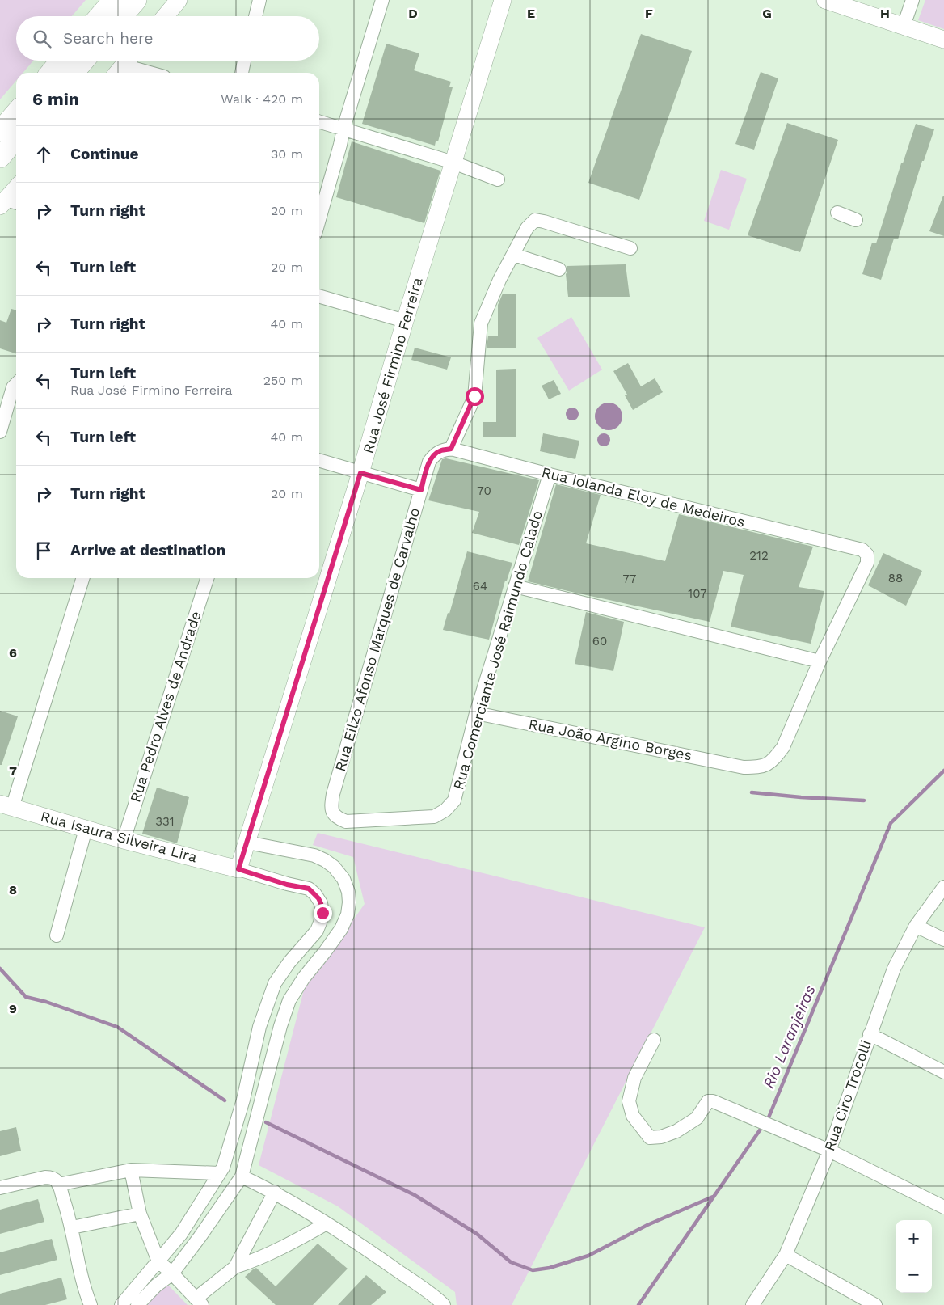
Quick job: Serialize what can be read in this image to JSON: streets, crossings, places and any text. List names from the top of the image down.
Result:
{
  "streets": {
    "main road": ["Rua José Firmino Ferreira", "Rua Isaura Silveira Lira"],
    "street": [
      "Rua Iolanda Eloy de Medeiros",
      "Rua Eilzo Afonso Marques de Carvalho",
      "Rua Comerciante José Raimundo Calado",
      "Rua Pedro Alves de Andrade",
      "Rua João Argino Borges",
      "Rua Ciro Trocolli"
    ]
  },
  "crossings": [
    ["Rua José Firmino Ferreira", "Rua Isaura Silveira Lira"],
    ["Rua Iolanda Eloy de Medeiros", "Rua Eilzo Afonso Marques de Carvalho"],
    ["Rua Iolanda Eloy de Medeiros", "Rua Comerciante José Raimundo Calado"],
    ["Rua Iolanda Eloy de Medeiros", "Rua João Argino Borges"],
    ["Rua Eilzo Afonso Marques de Carvalho", "Rua Comerciante José Raimundo Calado"],
    ["Rua Comerciante José Raimundo Calado", "Rua João Argino Borges"],
    ["Rua Pedro Alves de Andrade", "Rua Isaura Silveira Lira"]
  ],
  "water": ["Rio Laranjeiras"],
  "house_numbers": [
    "70",
    "212",
    "88",
    "77",
    "64",
    "107",
    "60",
    "331"
  ],
  "page": {
    "search": "Search here",
    "heading": ["6 min", "Walk · 420 m"],
    "list": [
      ["Continue", "30 m"],
      ["Turn right", "20 m"],
      ["Turn left", "20 m"],
      ["Turn right", "40 m"],
      ["Turn left", "Rua José Firmino Ferreira", "250 m"],
      ["Turn left", "40 m"],
      ["Turn right", "20 m"],
      "Arrive at destination"
    ],
    "map_buttons": ["+", "−"]
  },
  "grid": {
    "columns": [
      "D",
      "E",
      "F",
      "G",
      "H"
    ],
    "rows": [
      "6",
      "7",
      "8",
      "9"
    ]
  }
}
